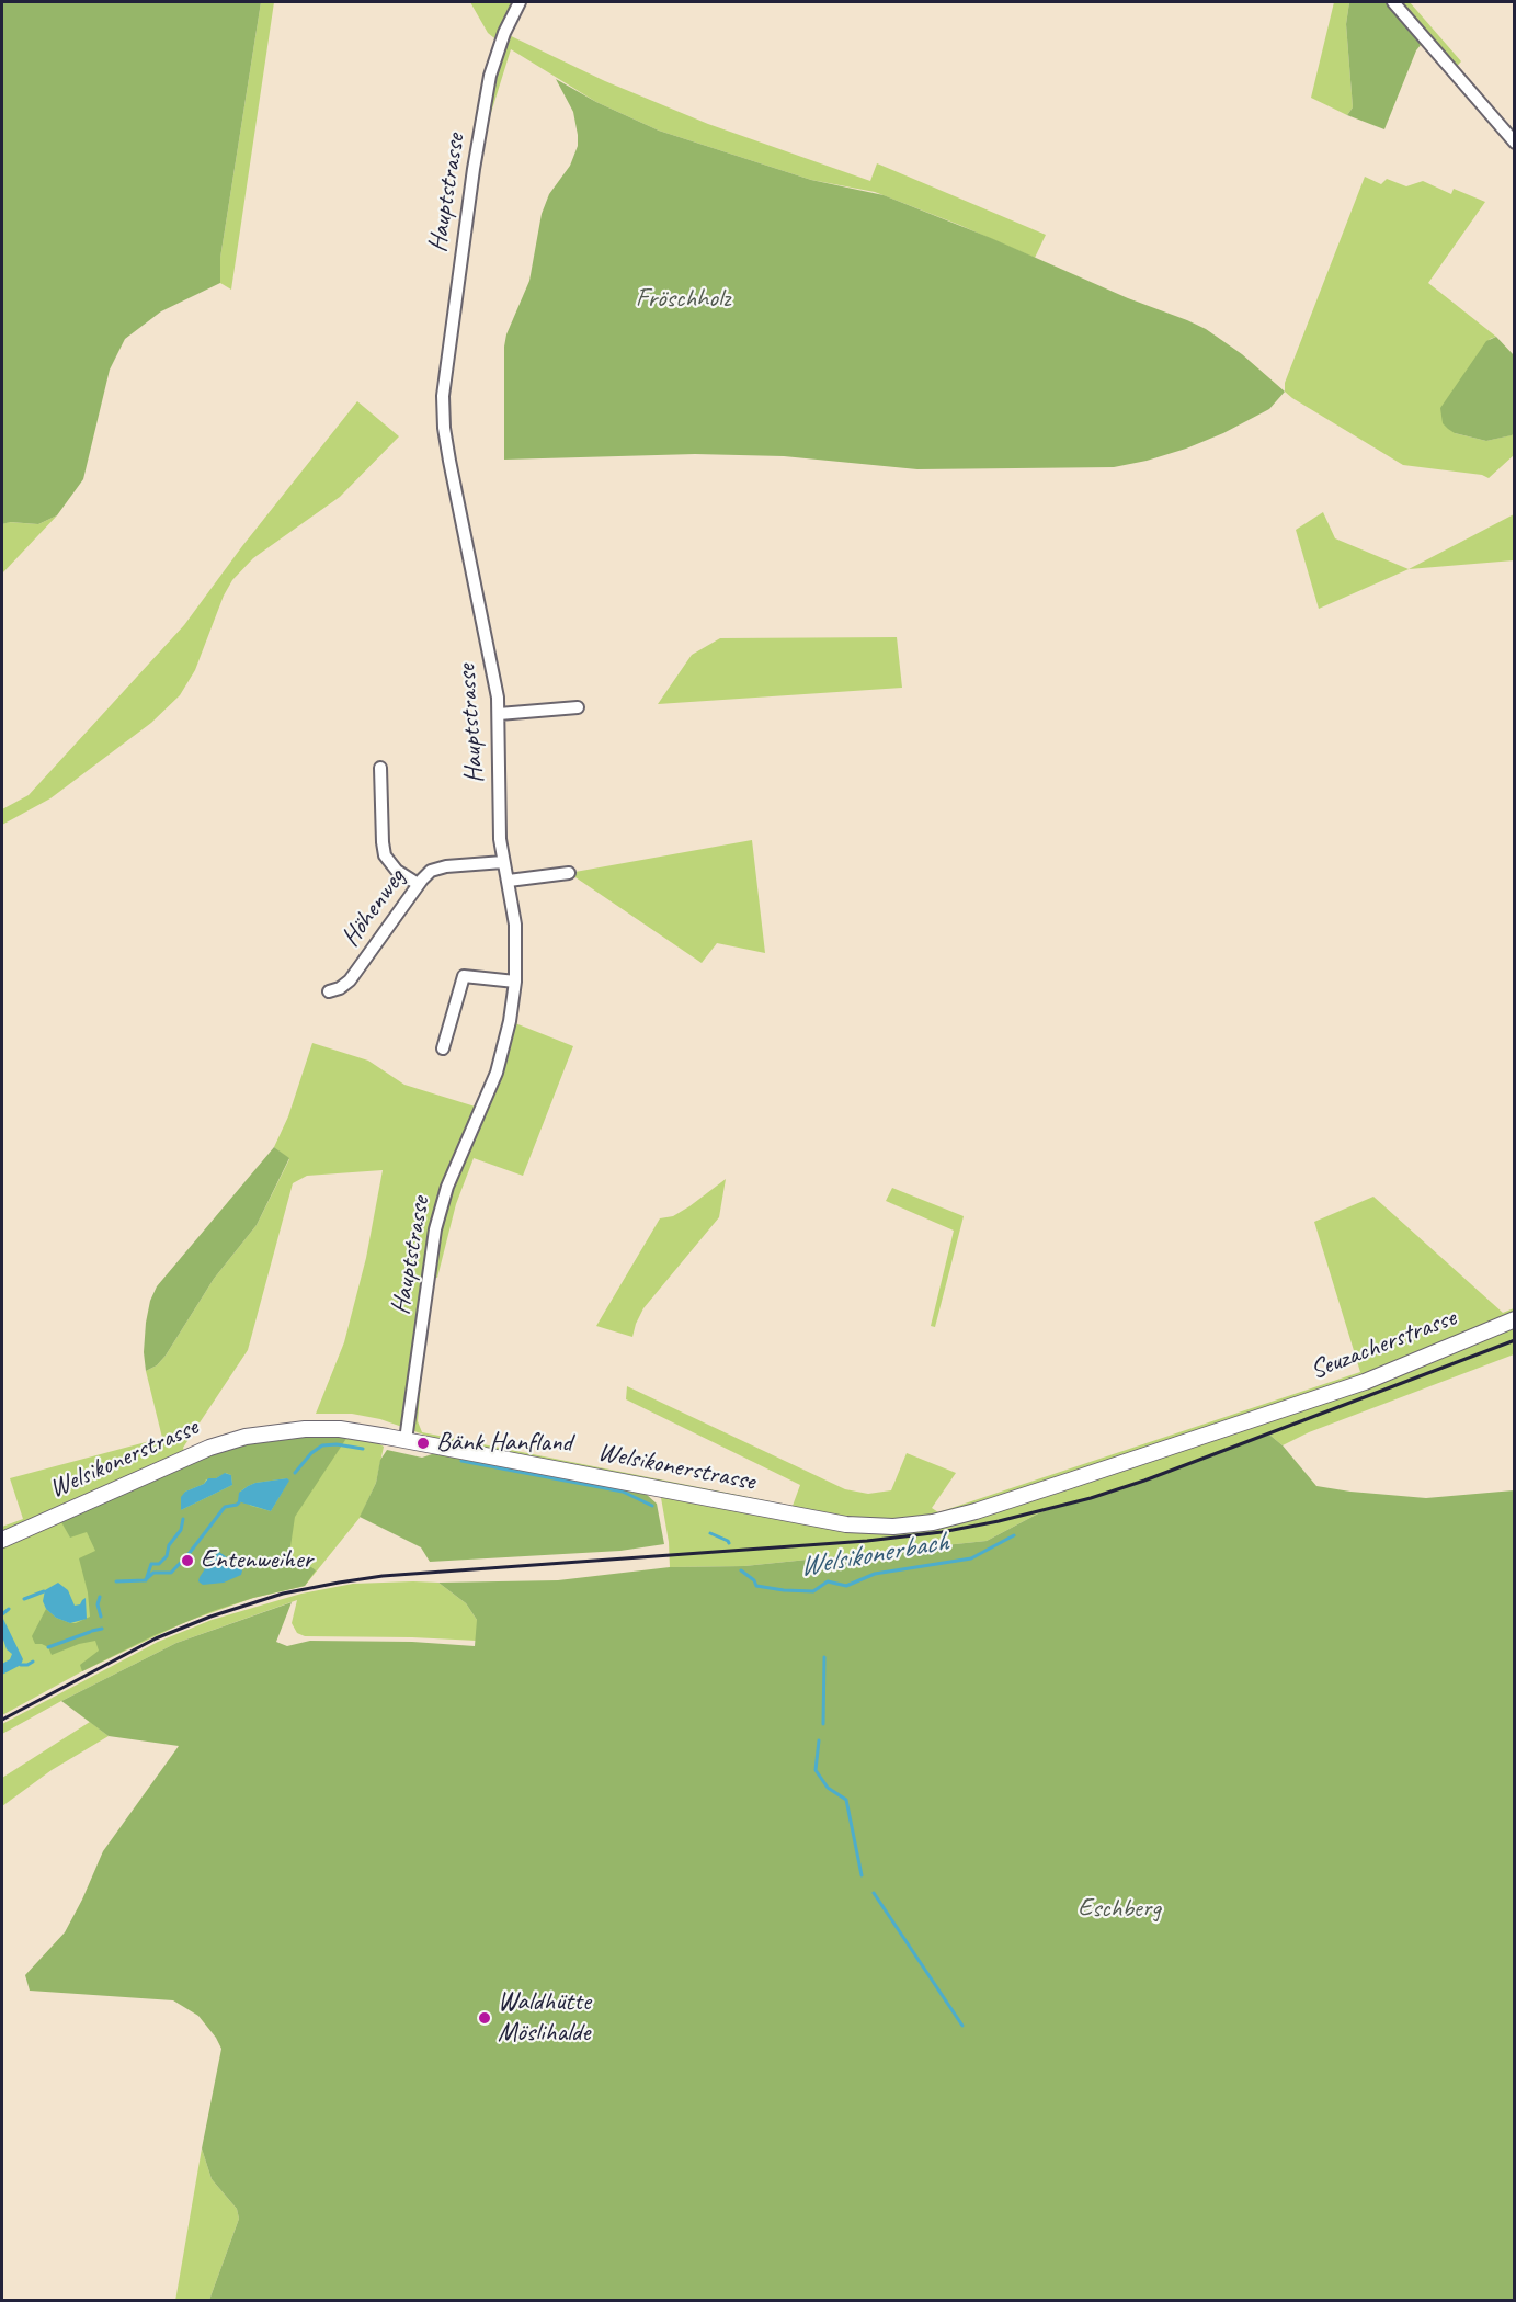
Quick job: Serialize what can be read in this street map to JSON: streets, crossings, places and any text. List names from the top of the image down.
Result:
{
  "streets": {
    "main road": ["Seuzacherstrasse", "Welsikonerstrasse"],
    "street": ["Hauptstrasse", "Höhenweg"]
  },
  "crossings": [
    ["Hauptstrasse", "Höhenweg"],
    ["Hauptstrasse", "Welsikonerstrasse"],
    ["Seuzacherstrasse", "Welsikonerstrasse"]
  ],
  "water": ["Welsikonerbach"],
  "parks": ["Fröschholz", "Eschberg"],
  "places": ["Bänk Hanfland", "Entenweiher", "Waldhütte Möslihalde"]
}
